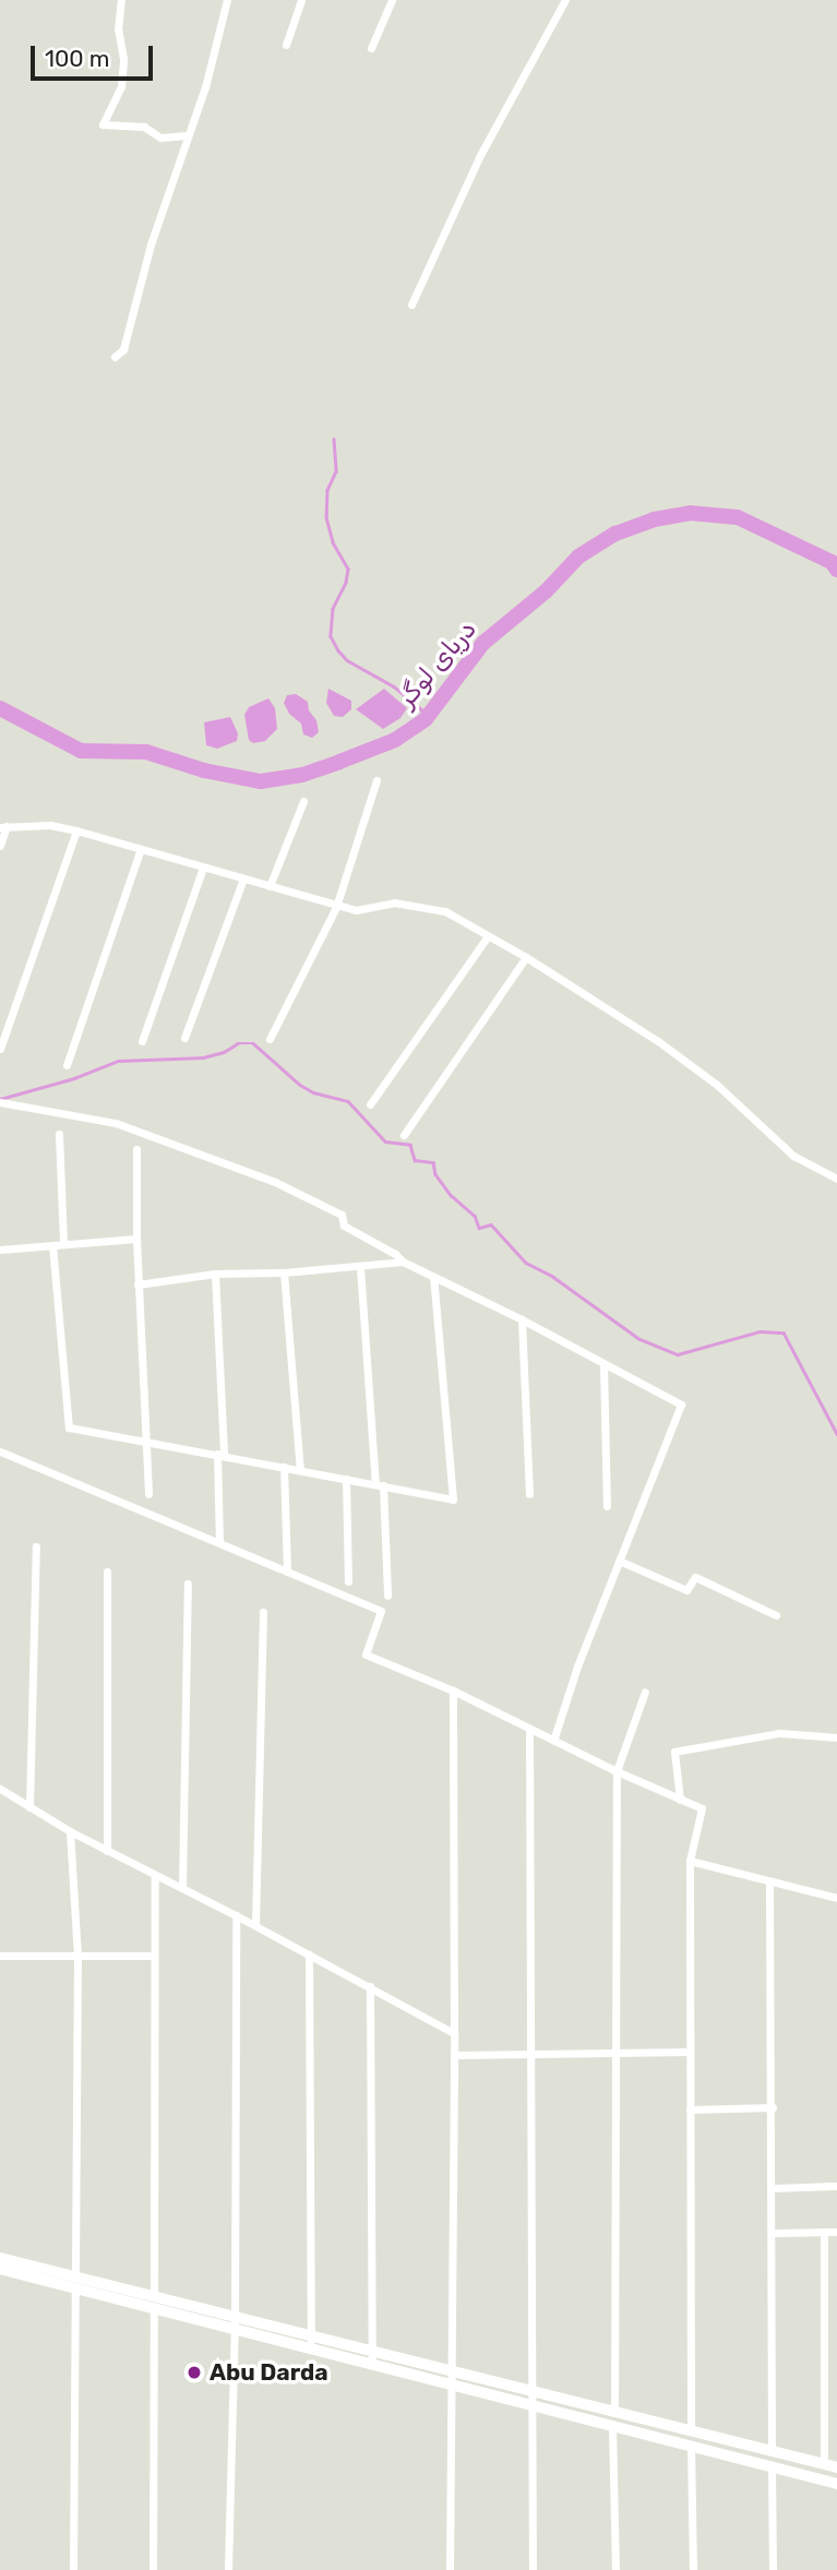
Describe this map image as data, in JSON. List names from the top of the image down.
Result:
{
  "water": ["دریای لوگر"],
  "places": ["Abu Darda"],
  "scale_bar": "100 m"
}
